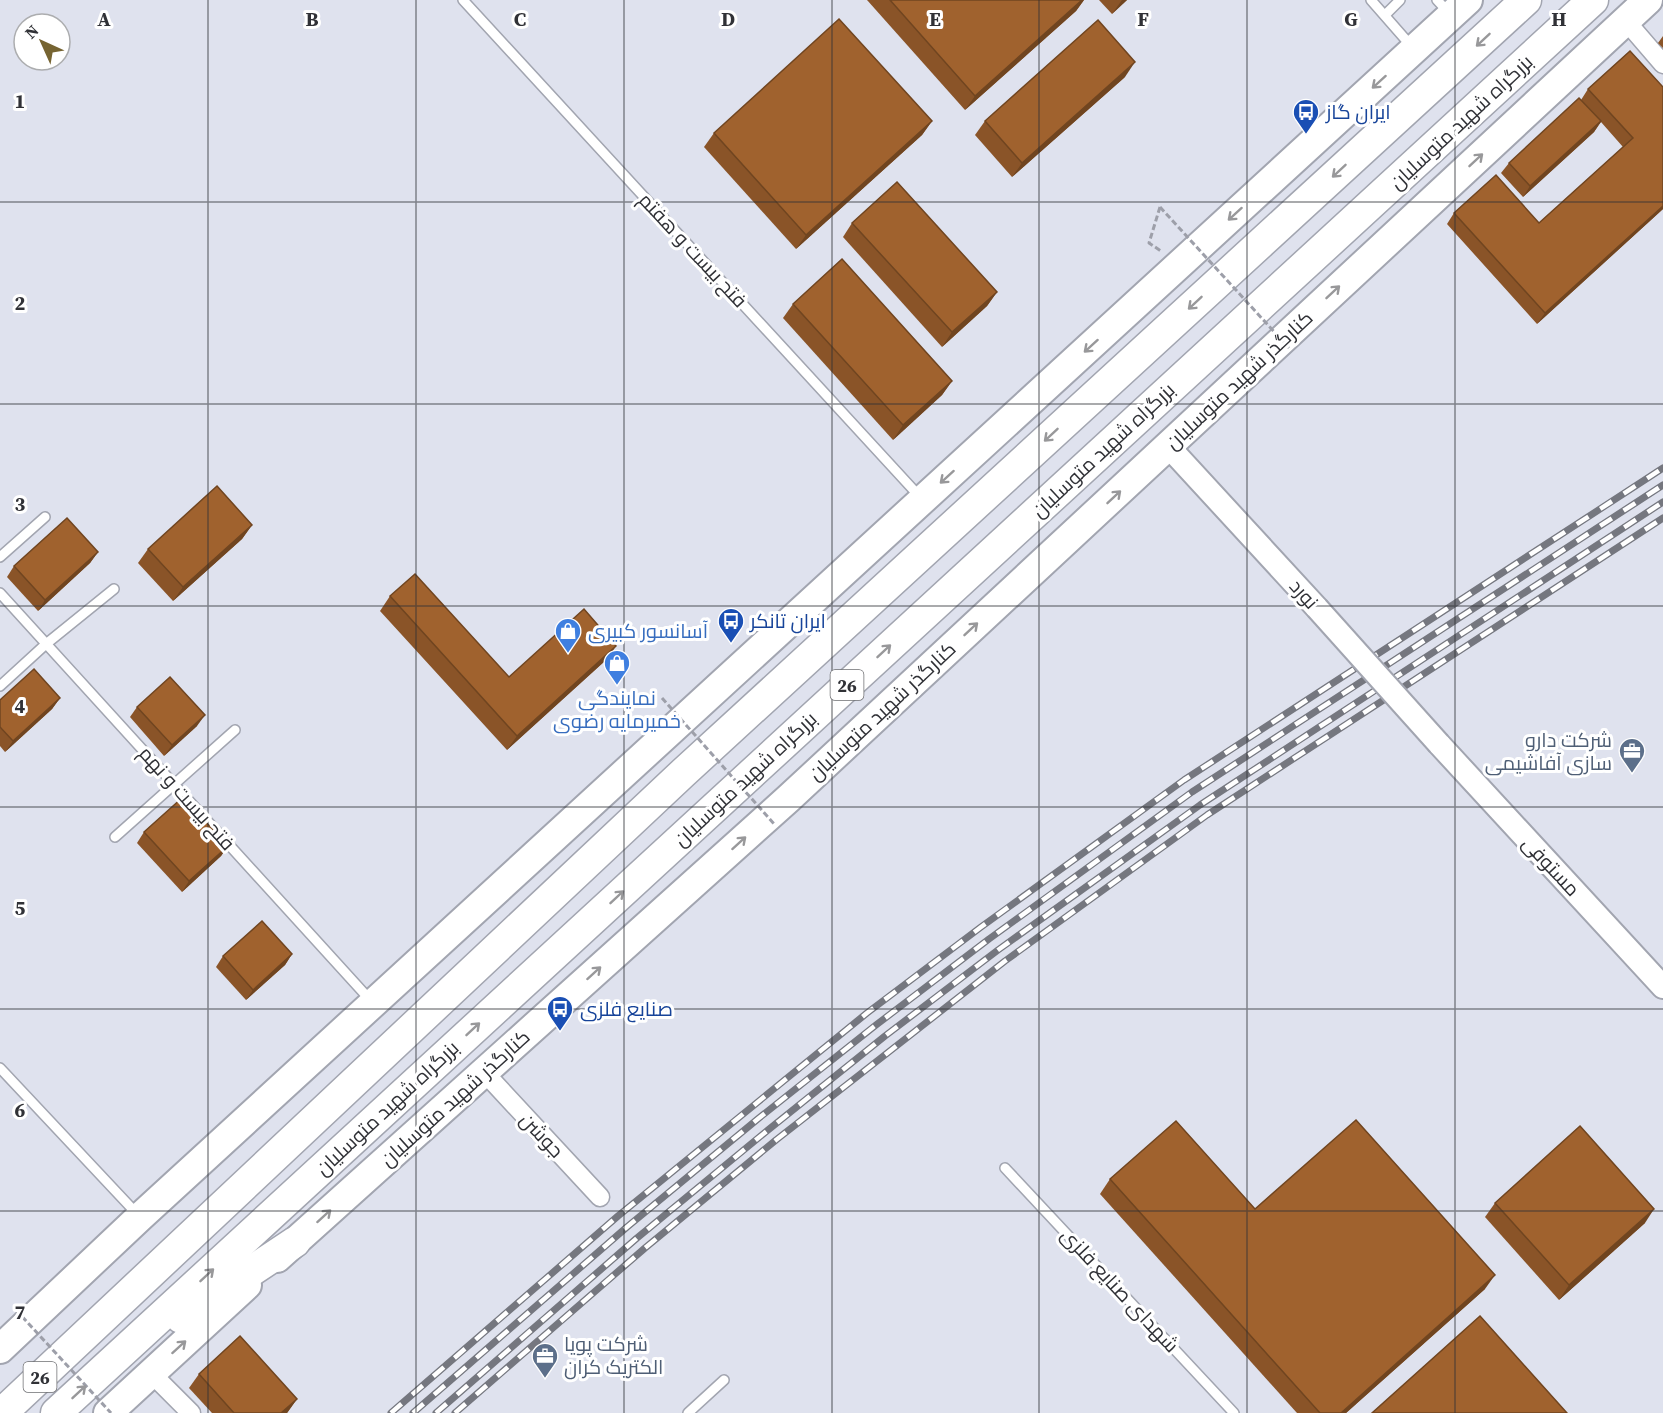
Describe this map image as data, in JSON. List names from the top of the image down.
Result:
{
  "streets": {
    "highway": ["بزرگراه شهید متوسلیان", "26"],
    "main road": ["کنارگذر شهید متوسلیان"],
    "street": ["نورد", "مستوفی", "جوشن"],
    "lane": ["فتح بیست و هفتم", "فتح بیست و نهم", "شهدای صنایع فلزی"]
  },
  "crossings": [
    ["کنارگذر شهید متوسلیان", "نورد"],
    ["کنارگذر شهید متوسلیان", "جوشن"],
    ["نورد", "مستوفی"]
  ],
  "places": {
    "bus stop": ["ایران گاز", "ایران تانکر", "صنایع فلزی"],
    "shop": ["آسانسور کبیری", "نمایندگی خمیرمایه رضوی"],
    "office": ["شرکت دارو سازی آفاشیمی", "شرکت پویا الکتریک کران"]
  },
  "north": "top left",
  "grid": {
    "columns": [
      "A",
      "B",
      "C",
      "D",
      "E",
      "F",
      "G",
      "H"
    ],
    "rows": [
      "1",
      "2",
      "3",
      "4",
      "5",
      "6",
      "7"
    ]
  }
}
